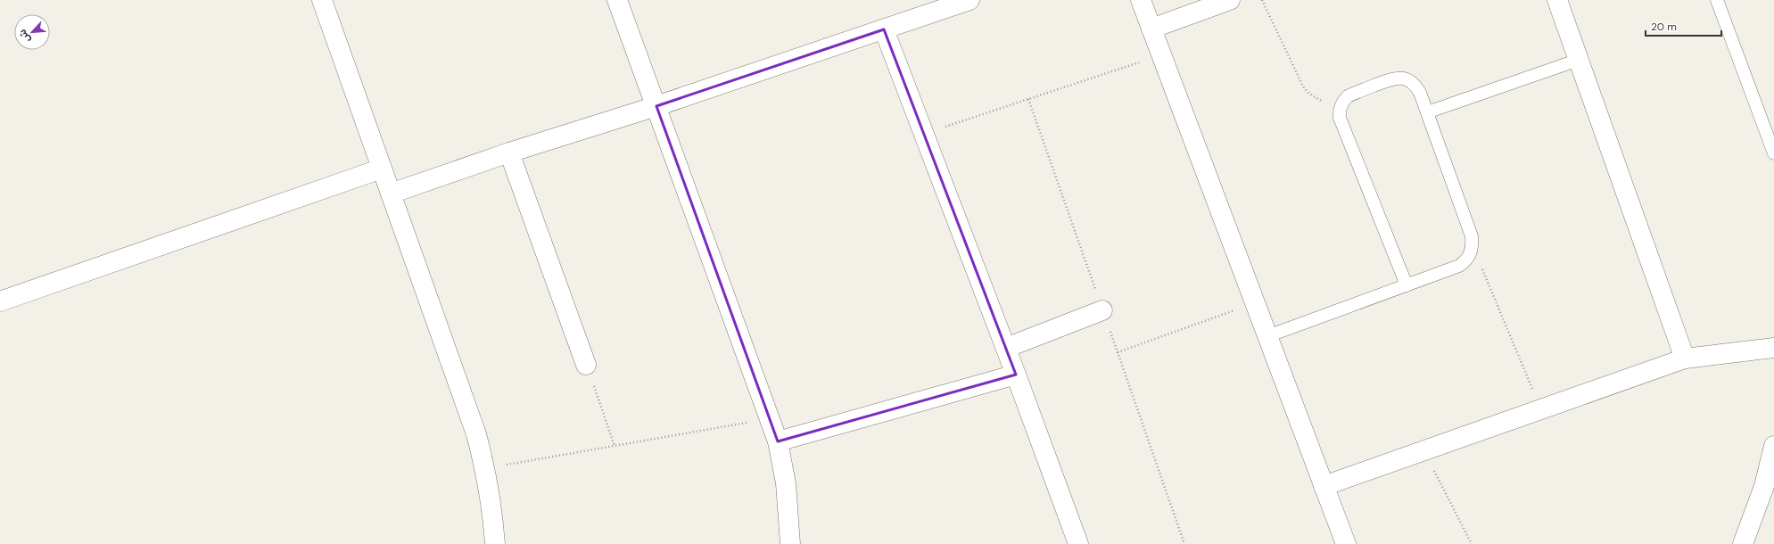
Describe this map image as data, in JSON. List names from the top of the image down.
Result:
{
  "scale_bar": "20 m",
  "north": "bottom left"
}
